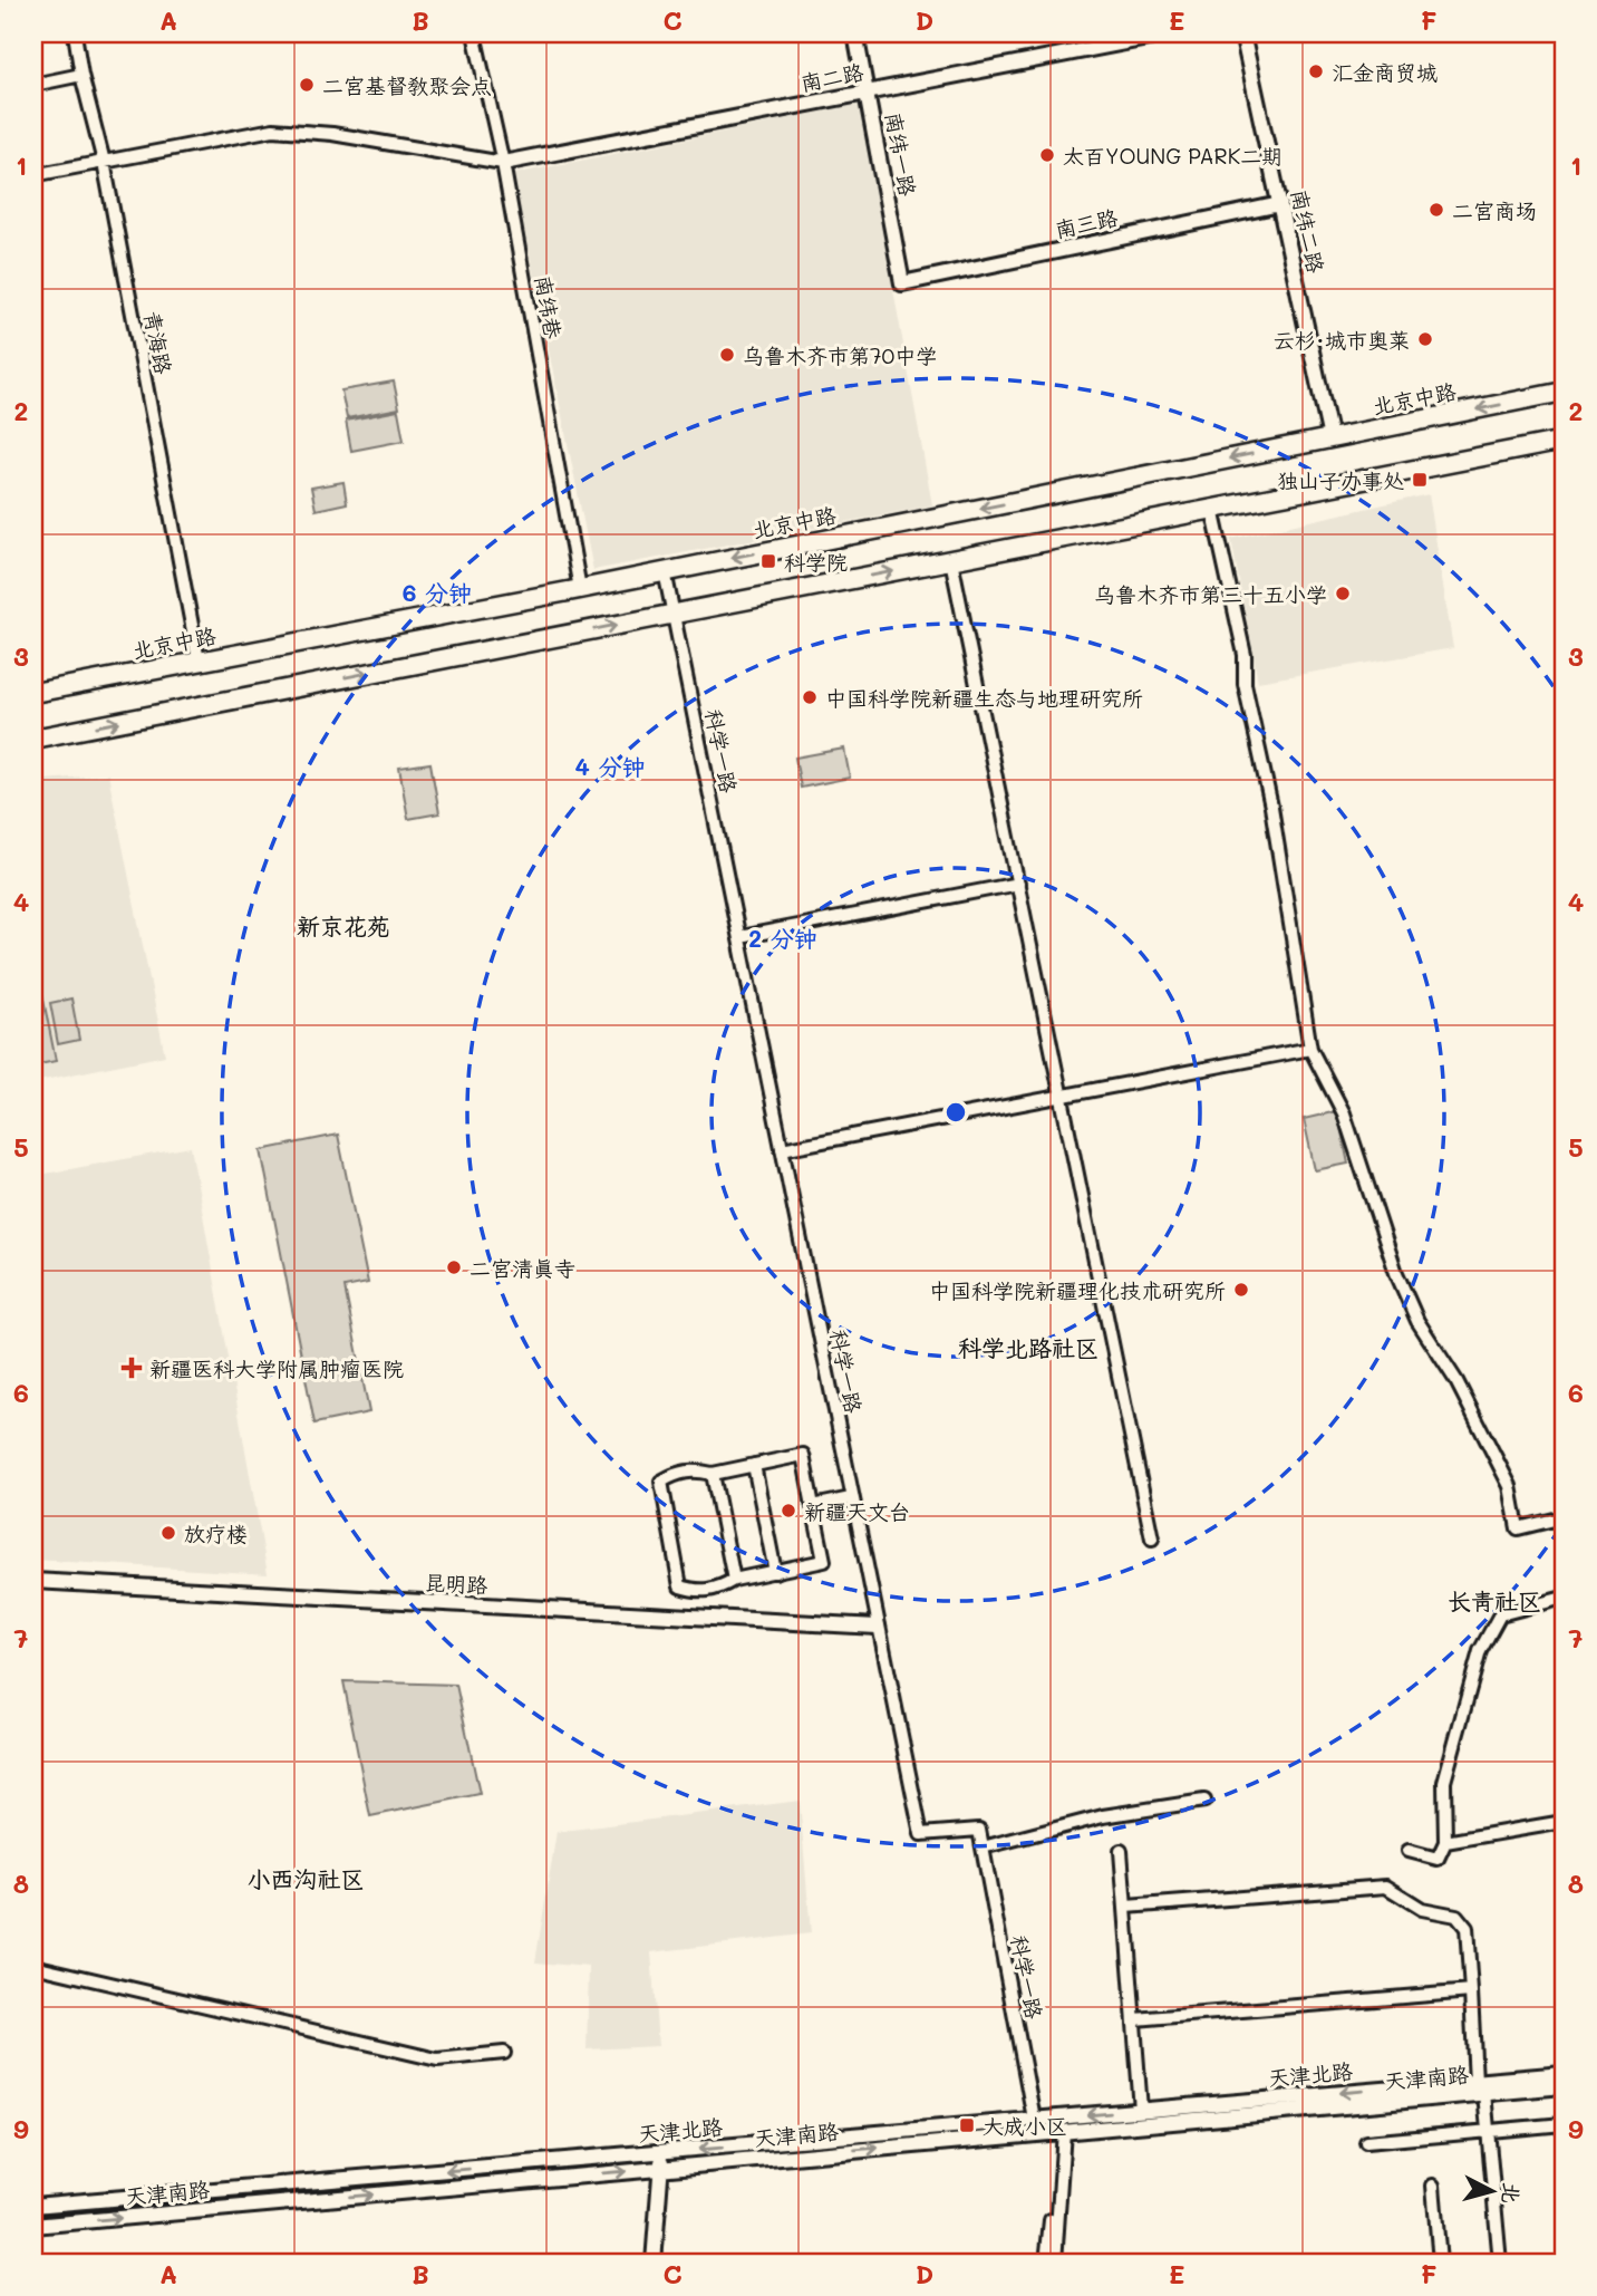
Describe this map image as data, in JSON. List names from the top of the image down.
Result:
{
  "streets": {
    "main road": ["北京中路"],
    "street": [
      "南二路",
      "南纬一路",
      "南三路",
      "南纬二路",
      "南纬巷",
      "青海路",
      "科学一路",
      "昆明路",
      "天津北路",
      "天津南路"
    ]
  },
  "crossings": [
    ["南二路", "南纬一路"],
    ["南二路", "南纬巷"],
    ["南纬一路", "南三路"],
    ["南三路", "南纬二路"],
    ["南纬二路", "北京中路"],
    ["南纬巷", "北京中路"],
    ["青海路", "北京中路"],
    ["北京中路", "科学一路"],
    ["科学一路", "昆明路"],
    ["天津北路", "天津南路"]
  ],
  "one_way": ["天津北路", "天津南路"],
  "districts": [
    "新京花苑",
    "科学北路社区",
    "长青社区",
    "小西沟社区"
  ],
  "places": {
    "other": [
      "汇金商贸城",
      "二宫基督教聚会点",
      "太百YOUNG PARK二期",
      "二宫商场",
      "云杉·城市奥莱",
      "乌鲁木齐市第70中学",
      "乌鲁木齐市第三十五小学",
      "中国科学院新疆生态与地理研究所",
      "二宫清真寺",
      "中国科学院新疆理化技术研究所",
      "新疆天文台",
      "放疗楼"
    ],
    "transit": ["独山子办事处", "科学院", "大成小区"],
    "health": ["新疆医科大学附属肿瘤医院"]
  },
  "north": "right",
  "grid": {
    "columns": [
      "A",
      "B",
      "C",
      "D",
      "E",
      "F"
    ],
    "rows": [
      "1",
      "2",
      "3",
      "4",
      "5",
      "6",
      "7",
      "8",
      "9"
    ]
  },
  "rings": ["6 分钟", "4 分钟", "2 分钟"]
}
